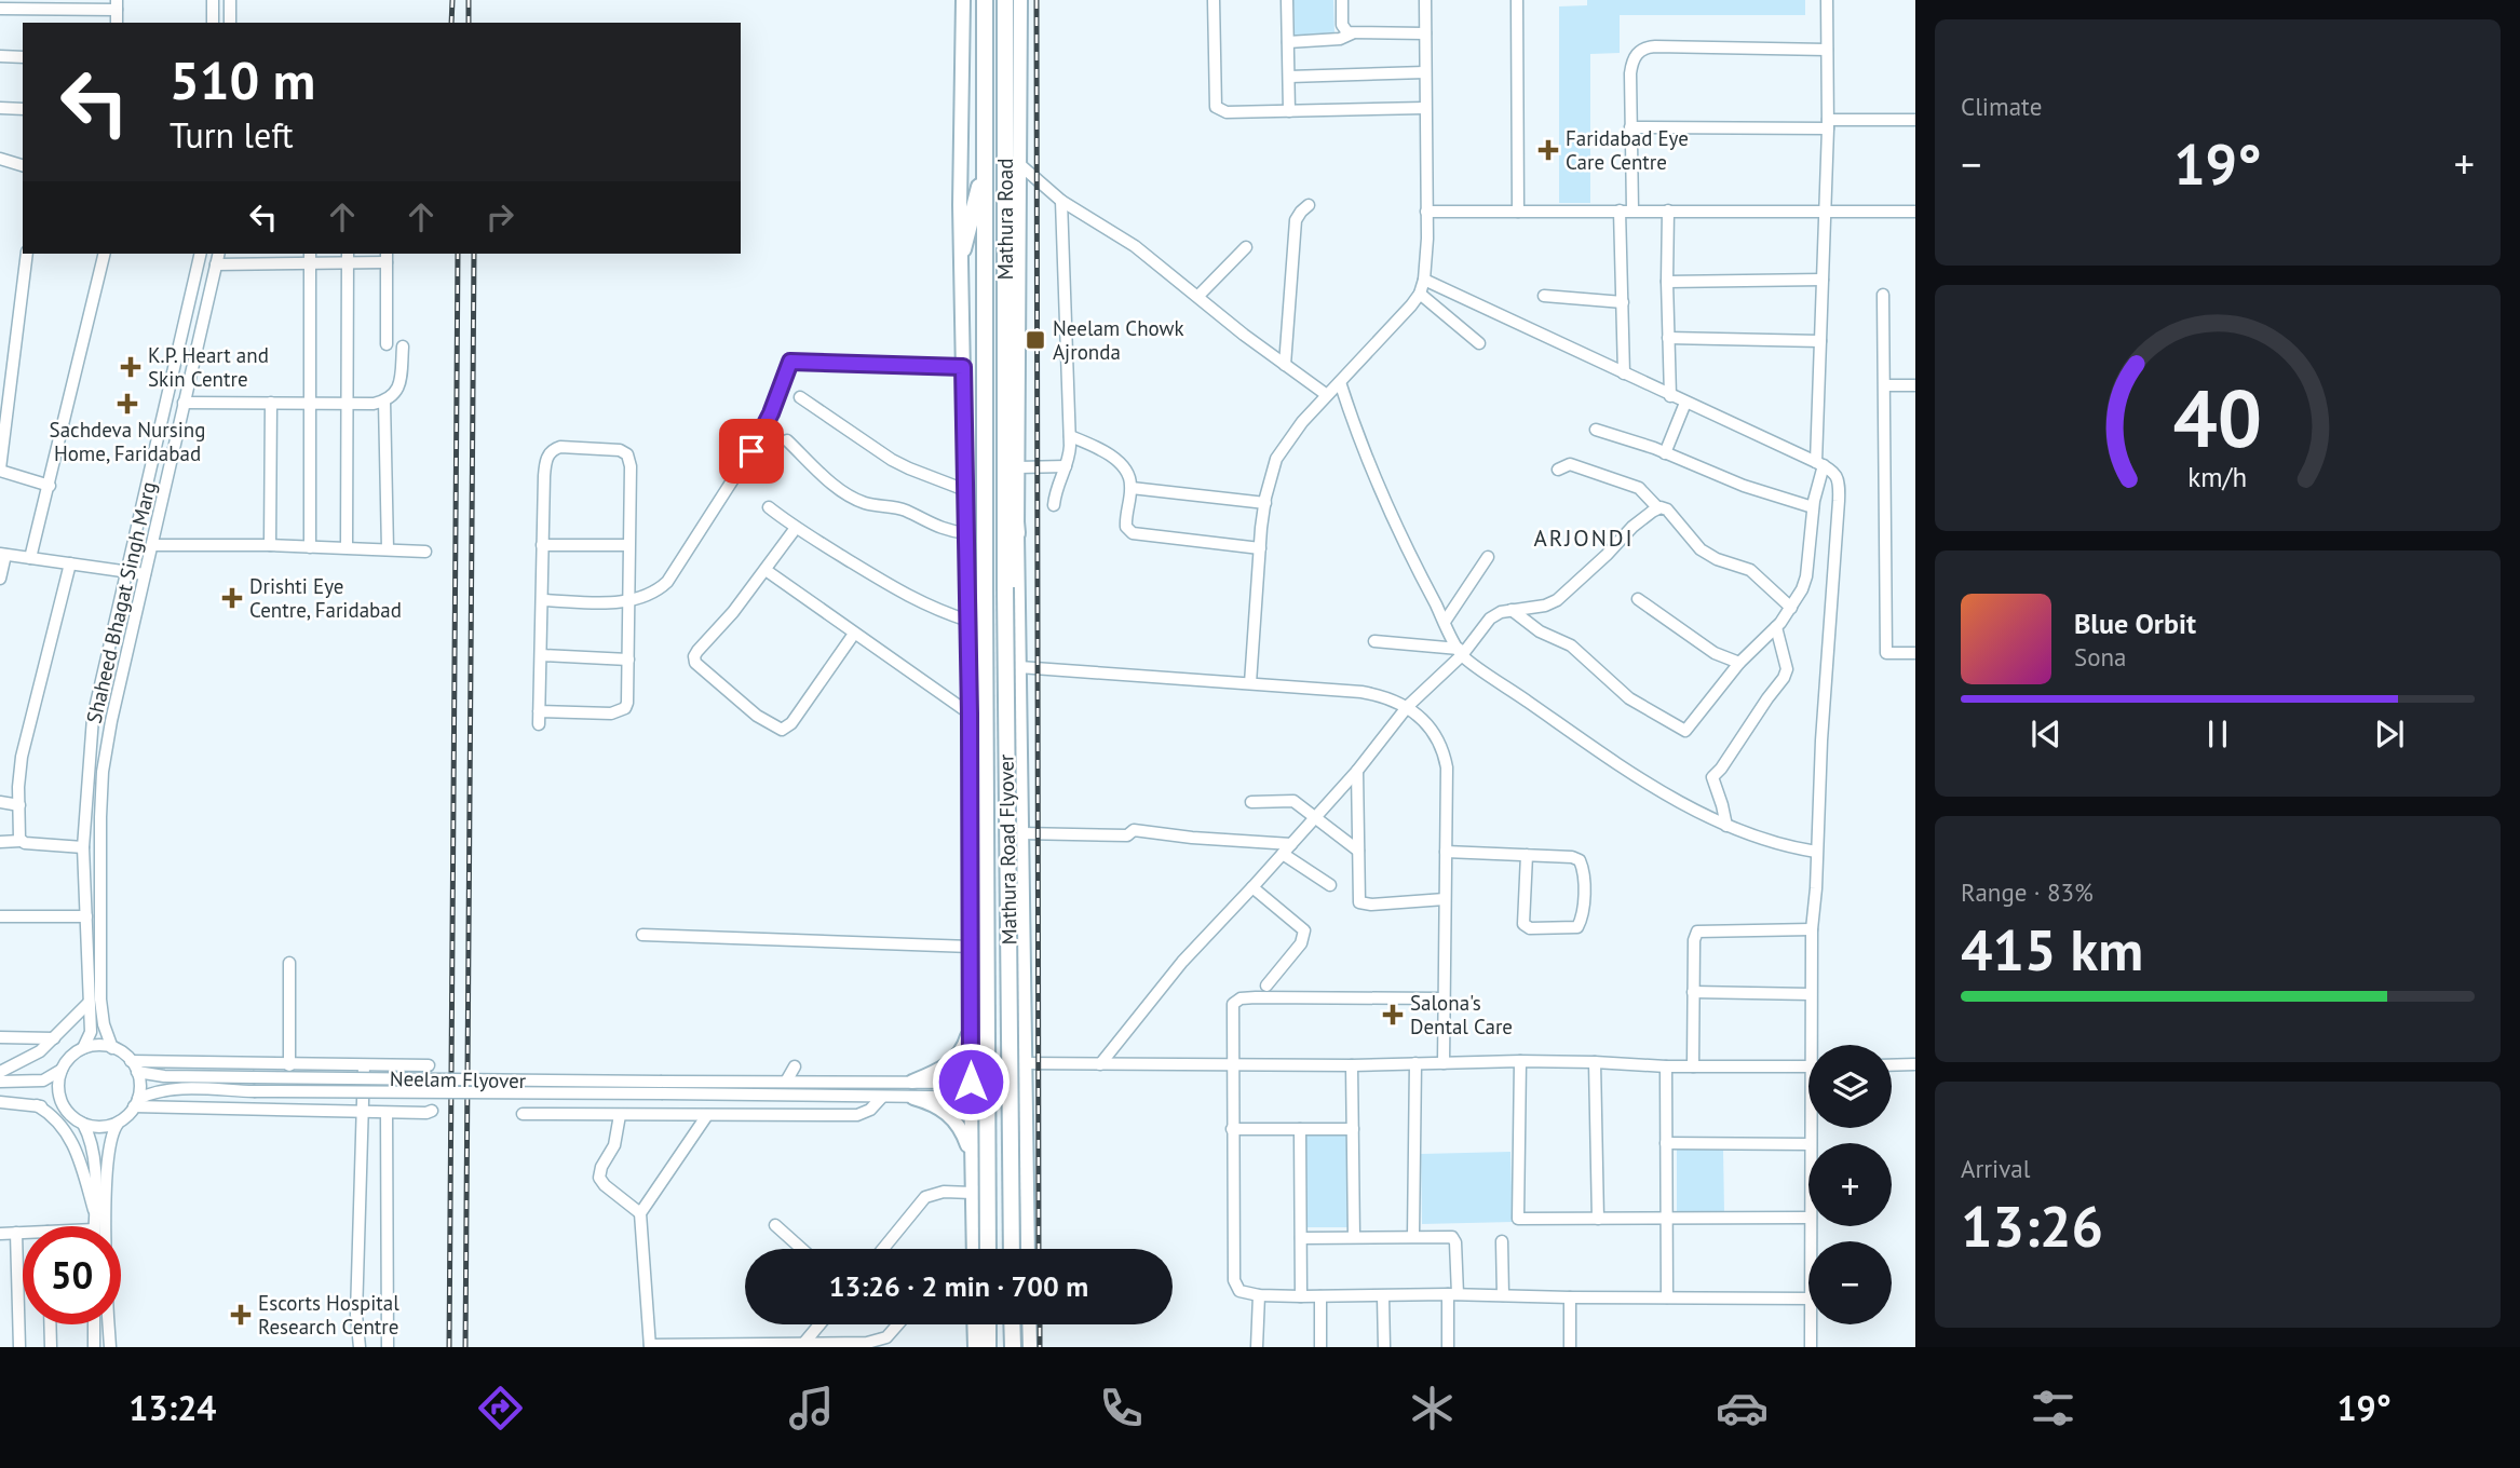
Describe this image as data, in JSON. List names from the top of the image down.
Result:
{
  "streets": {
    "highway": ["Mathura Road", "Mathura Road Flyover"],
    "street": ["Shaheed Bhagat Singh Marg", "Neelam Flyover"]
  },
  "crossings": [
    ["Mathura Road", "Mathura Road Flyover"],
    ["Shaheed Bhagat Singh Marg", "Neelam Flyover"]
  ],
  "districts": ["ARJONDI"],
  "places": {
    "health": [
      "Faridabad Eye Care Centre",
      "K.P. Heart and Skin Centre",
      "Sachdeva Nursing Home, Faridabad",
      "Drishti Eye Centre, Faridabad",
      "Salona's Dental Care",
      "Escorts Hospital Research Centre"
    ],
    "transit": ["Neelam Chowk Ajronda"]
  },
  "page": {
    "tile": [
      "Climate",
      ["Range · 83%", "415 km"],
      ["Arrival", "13:26"]
    ],
    "turn": ["510 m", "Turn left"],
    "heat": ["−", "19°", "+"],
    "song": ["Blue Orbit", "Sona"],
    "map_buttons": ["+", "−"],
    "limit": "50",
    "trip": "13:26 · 2 min · 700 m",
    "tabs": ["13:24", "19°"],
    "gauge": ["40", "km/h"]
  }
}
